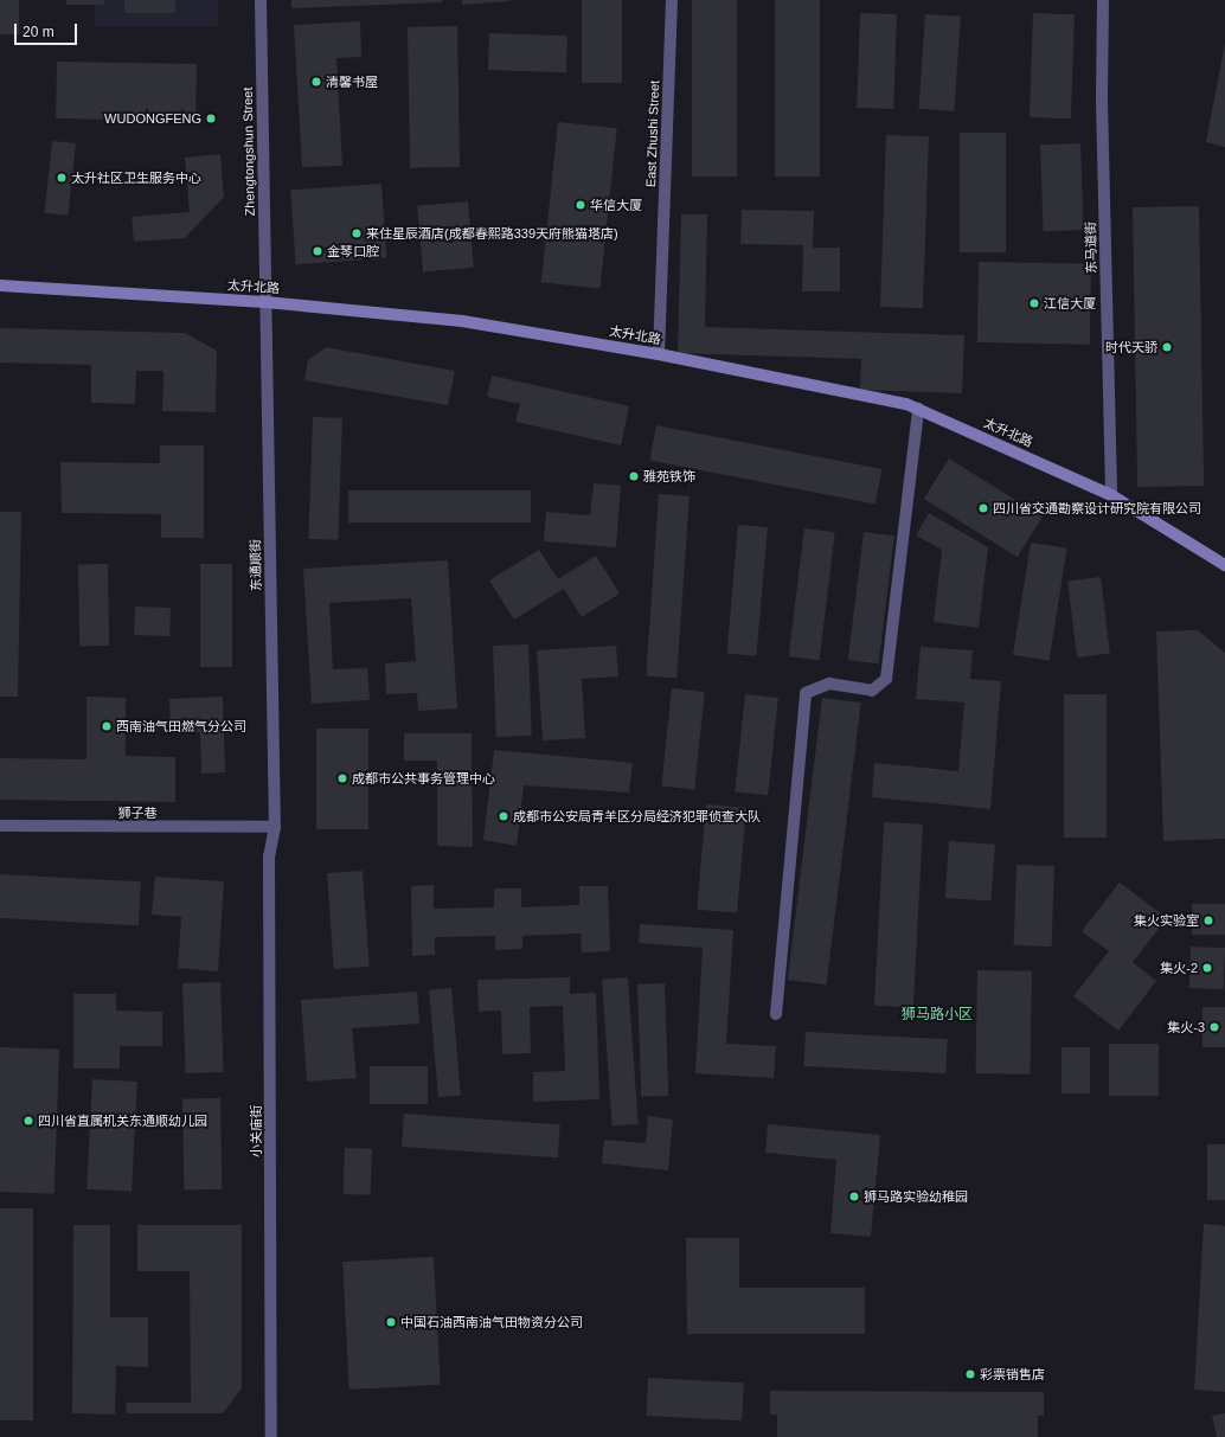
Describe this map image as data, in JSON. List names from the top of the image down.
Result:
{
  "streets": {
    "main road": ["太升北路"],
    "street": [
      "East Zhushi Street",
      "Zhengtongshun Street",
      "东马道街",
      "东通顺街",
      "狮子巷",
      "小关庙街"
    ]
  },
  "crossings": [
    ["East Zhushi Street", "太升北路"],
    ["Zhengtongshun Street", "太升北路"],
    ["Zhengtongshun Street", "东通顺街"],
    ["东马道街", "太升北路"],
    ["太升北路", "东通顺街"],
    ["东通顺街", "狮子巷"],
    ["东通顺街", "小关庙街"],
    ["狮子巷", "小关庙街"]
  ],
  "districts": ["狮马路小区"],
  "places": [
    "清馨书屋",
    "WUDONGFENG",
    "太升社区卫生服务中心",
    "华信大厦",
    "来住星辰酒店(成都春熙路339天府熊猫塔店)",
    "金琴口腔",
    "江信大厦",
    "时代天骄",
    "雅苑铁饰",
    "四川省交通勘察设计研究院有限公司",
    "西南油气田燃气分公司",
    "成都市公共事务管理中心",
    "成都市公安局青羊区分局经济犯罪侦查大队",
    "集火实验室",
    "集火-2",
    "集火-3",
    "四川省直属机关东通顺幼儿园",
    "狮马路实验幼稚园",
    "中国石油西南油气田物资分公司",
    "彩票销售店"
  ],
  "scale_bar": "20 m"
}
